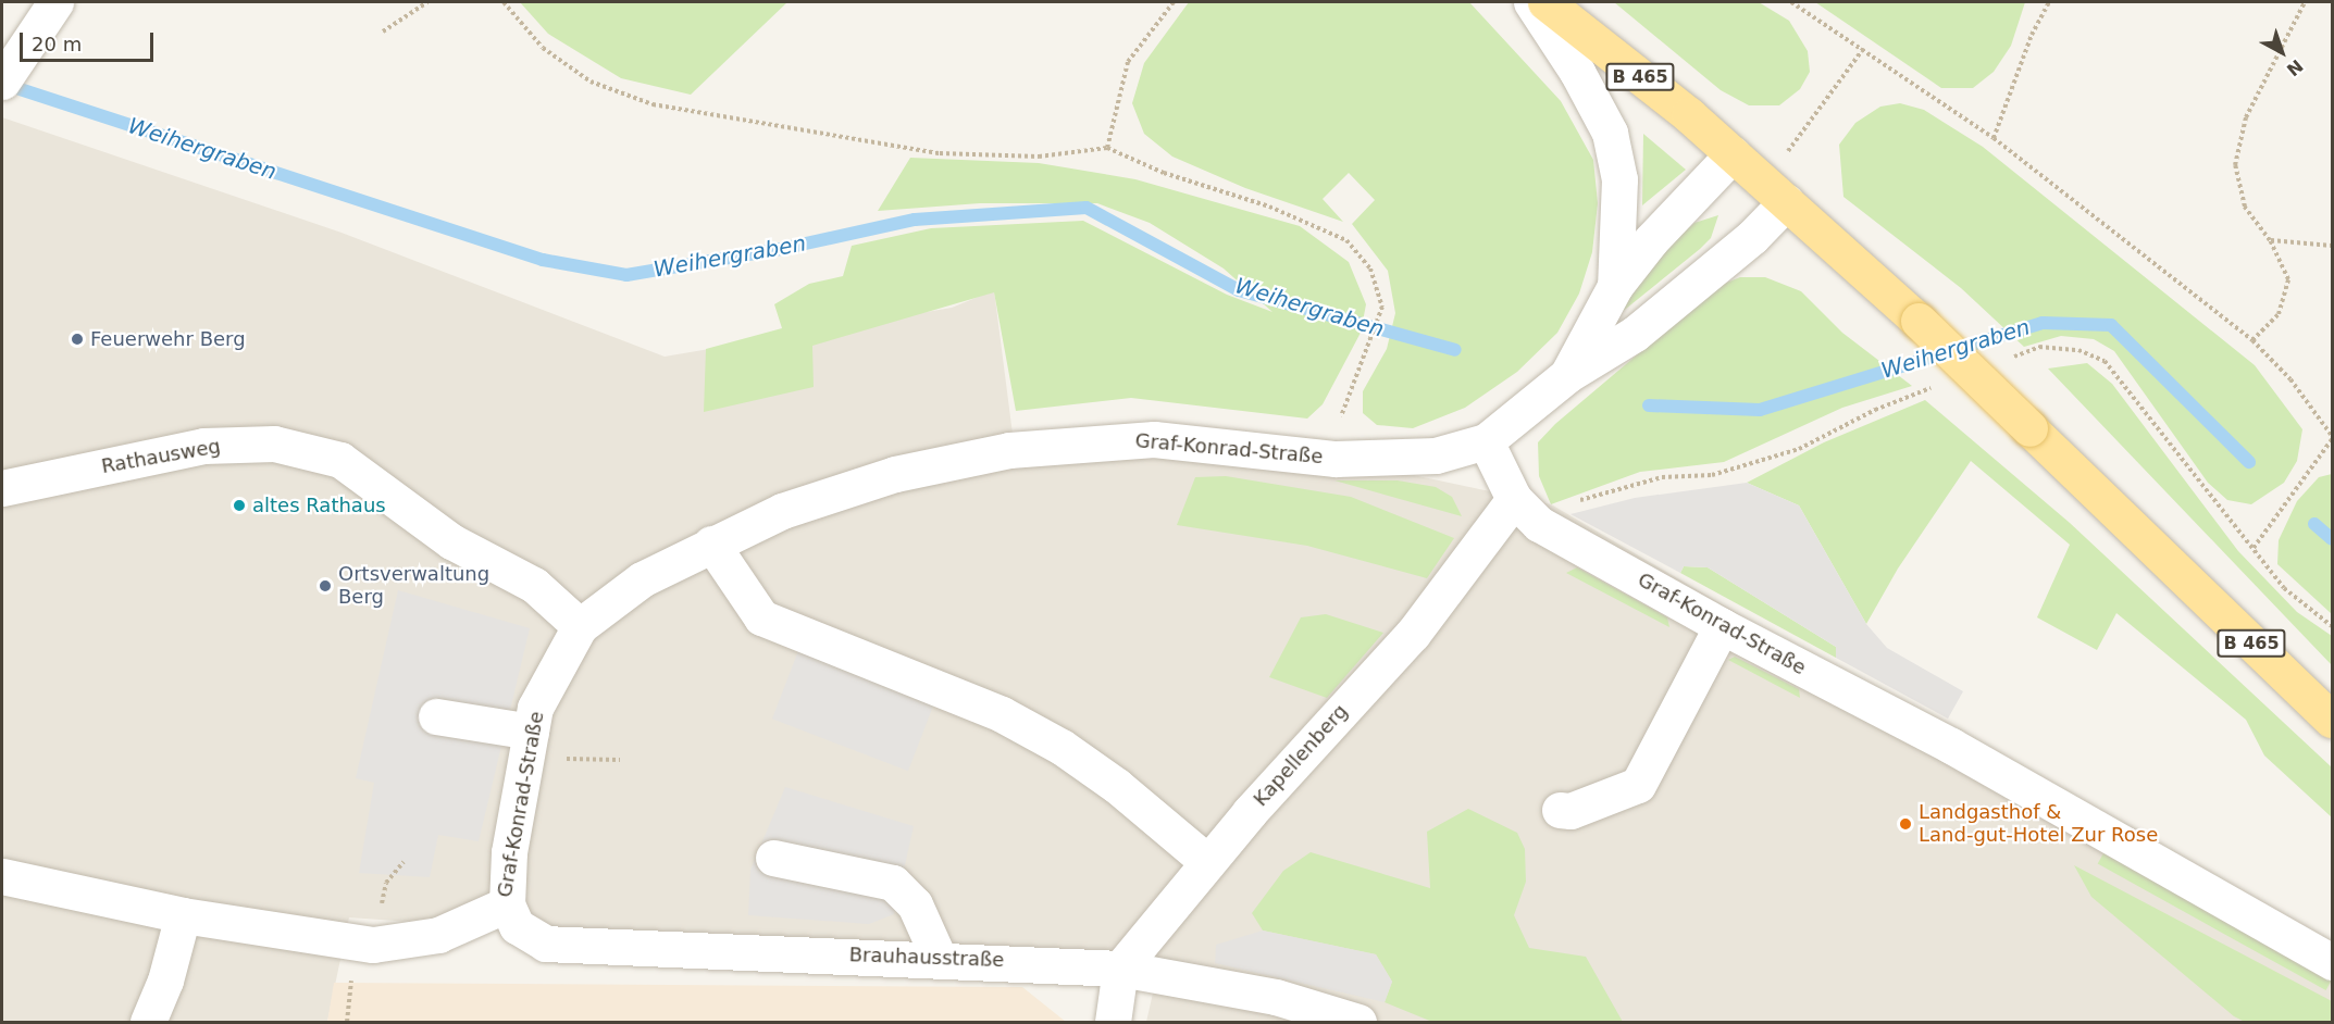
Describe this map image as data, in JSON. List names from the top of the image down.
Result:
{
  "streets": {
    "main road": ["B 465"],
    "street": [
      "Graf-Konrad-Straße",
      "Rathausweg",
      "Kapellenberg",
      "Brauhausstraße"
    ]
  },
  "crossings": [
    ["Graf-Konrad-Straße", "Rathausweg"],
    ["Graf-Konrad-Straße", "Kapellenberg"],
    ["Graf-Konrad-Straße", "Brauhausstraße"],
    ["Kapellenberg", "Brauhausstraße"]
  ],
  "water": ["Weihergraben"],
  "places": [
    "Feuerwehr Berg",
    "altes Rathaus",
    "Ortsverwaltung Berg",
    "Landgasthof & Land-gut-Hotel Zur Rose"
  ],
  "scale_bar": "20 m",
  "north": "bottom right"
}
